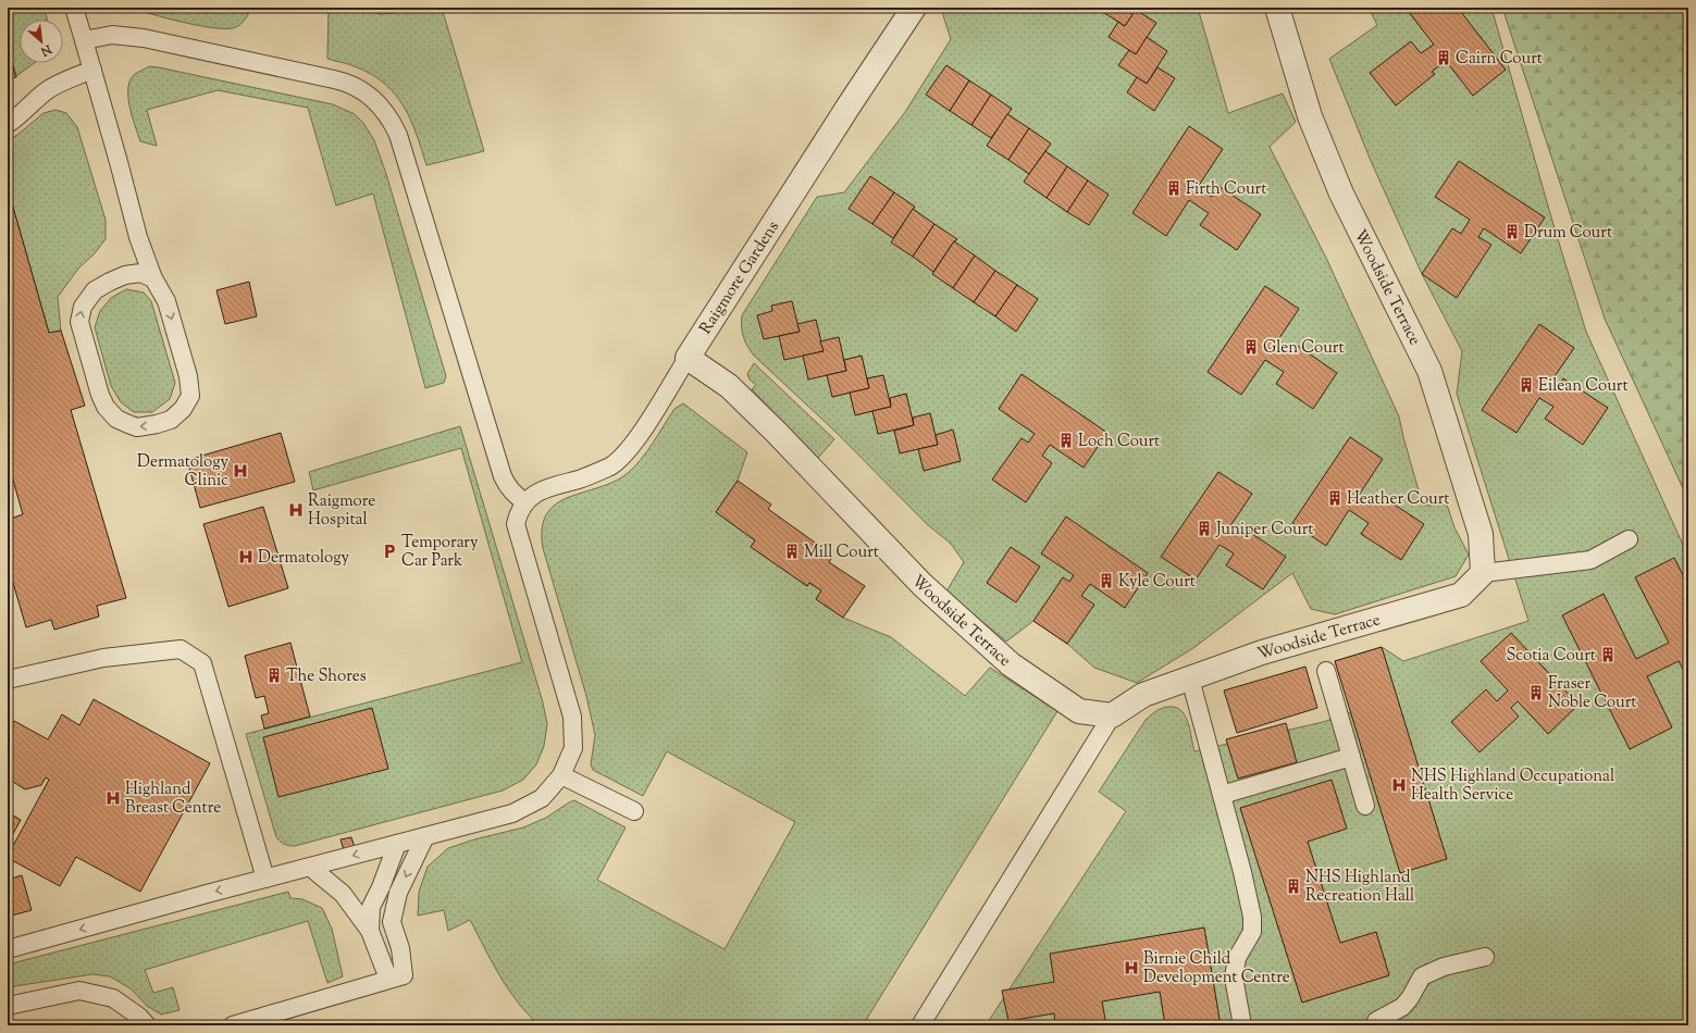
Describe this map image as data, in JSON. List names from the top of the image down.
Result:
{
  "streets": {
    "street": ["Raigmore Gardens", "Woodside Terrace"]
  },
  "crossings": [
    ["Raigmore Gardens", "Woodside Terrace"]
  ],
  "places": {
    "building": [
      "Cairn Court",
      "Firth Court",
      "Drum Court",
      "Glen Court",
      "Eilean Court",
      "Loch Court",
      "Heather Court",
      "Juniper Court",
      "Mill Court",
      "Kyle Court",
      "Scotia Court",
      "The Shores",
      "Fraser Noble Court",
      "NHS Highland Recreation Hall"
    ],
    "hospital": [
      "Dermatology Clinic",
      "Raigmore Hospital",
      "Dermatology",
      "NHS Highland Occupational Health Service",
      "Highland Breast Centre",
      "Birnie Child Development Centre"
    ],
    "parking": ["Temporary Car Park"]
  },
  "north": "bottom right"
}
